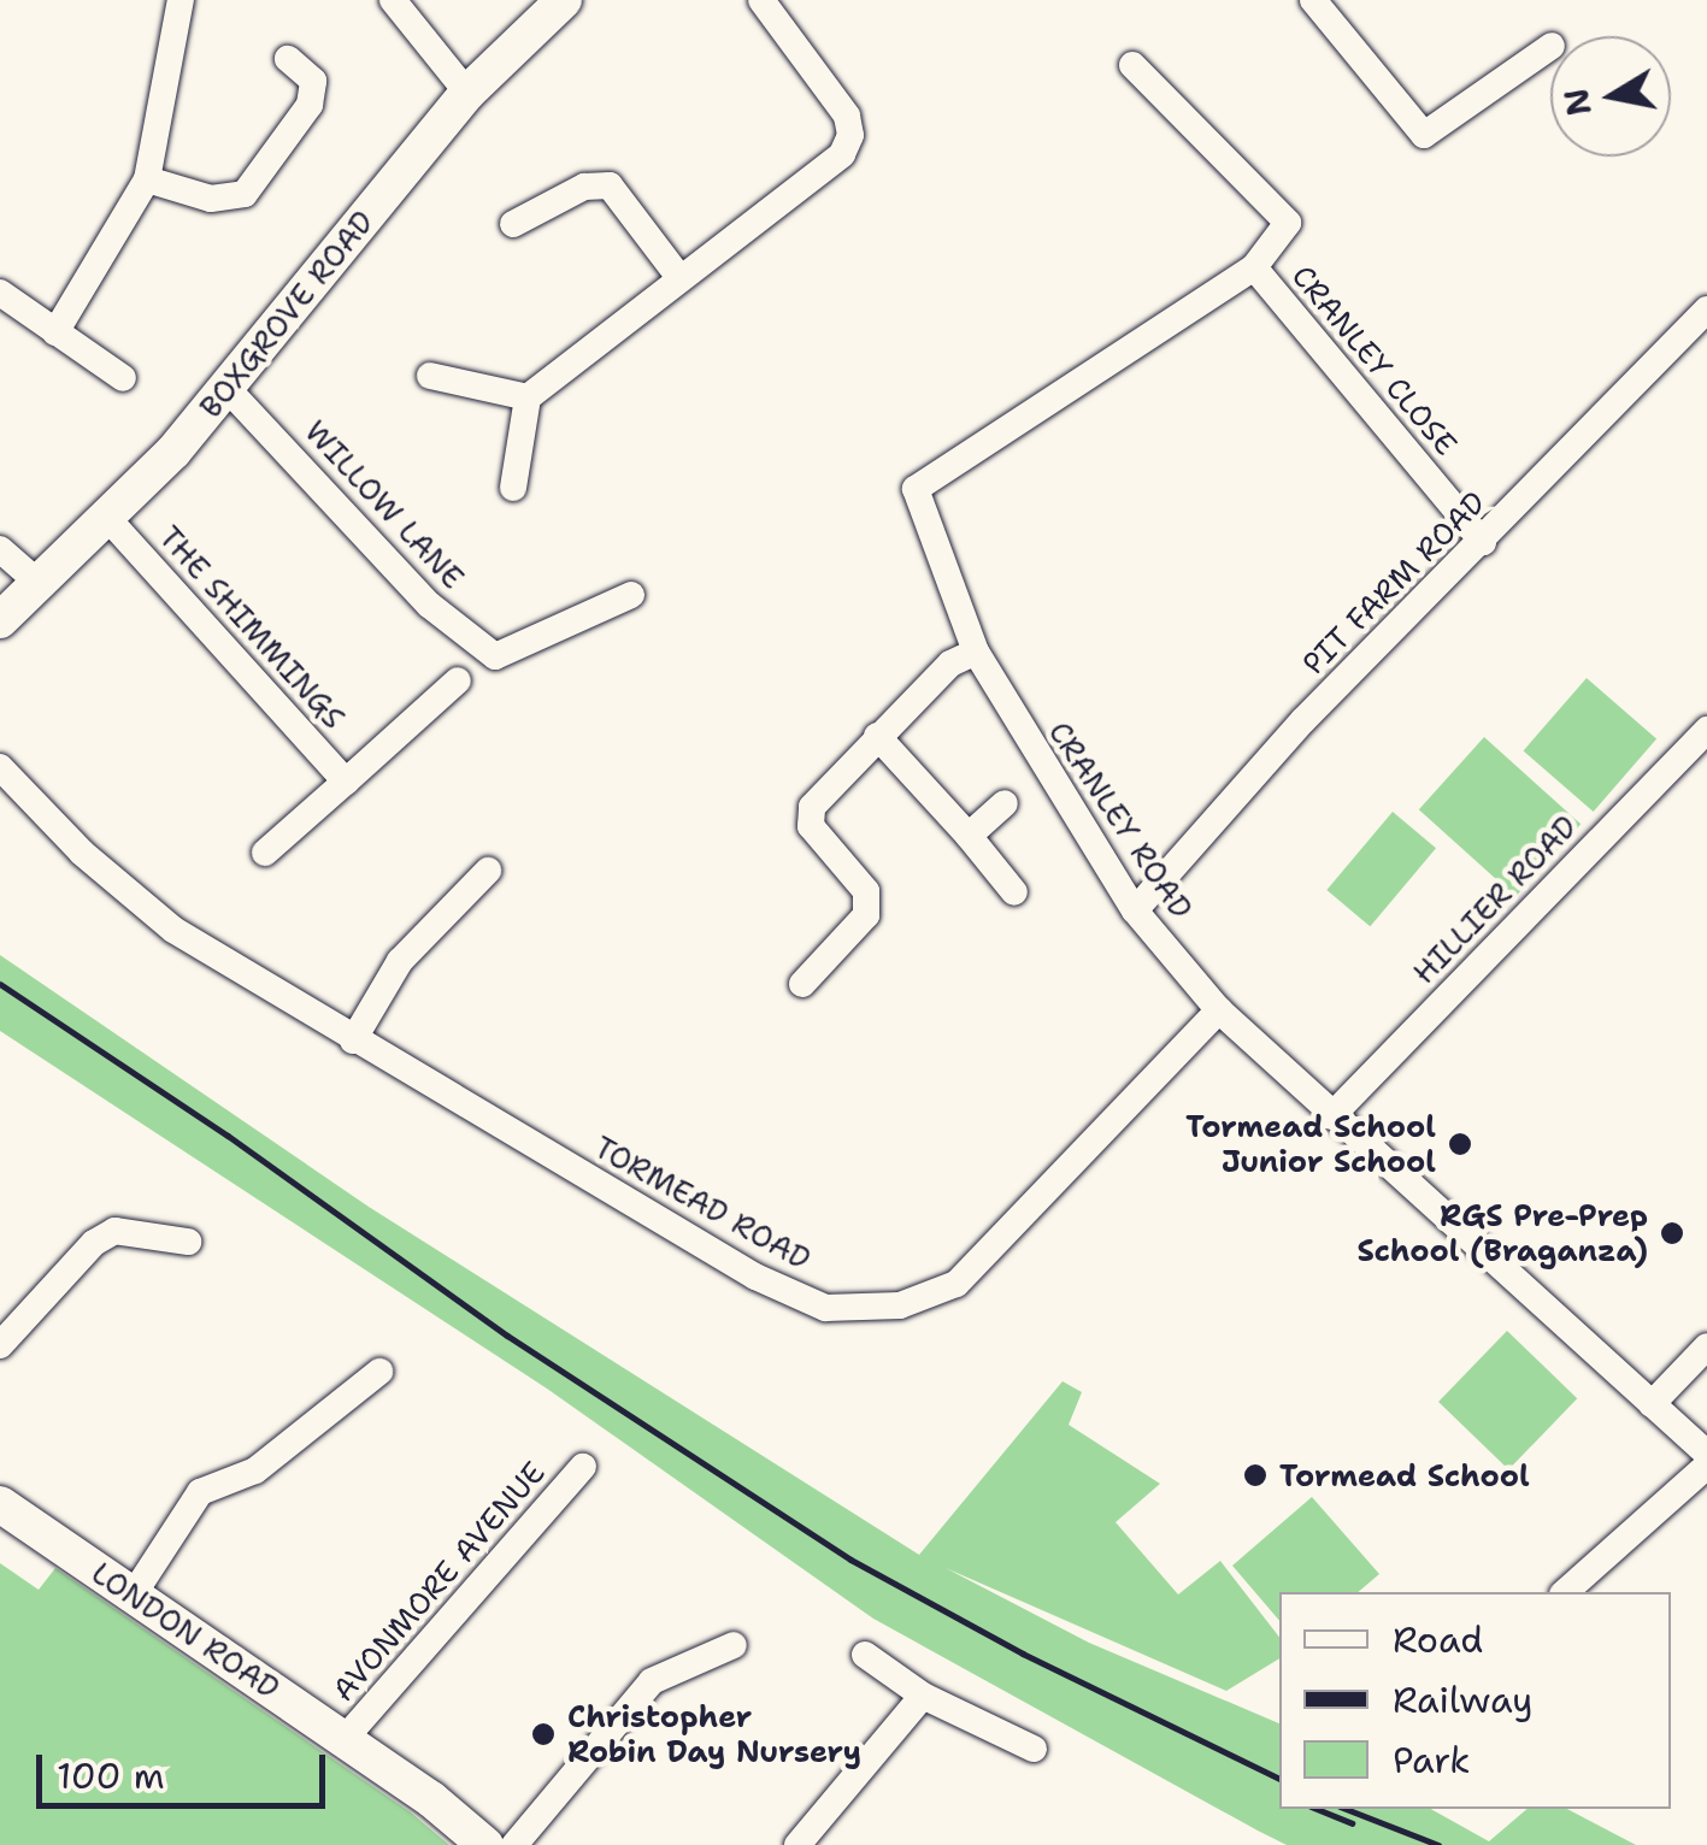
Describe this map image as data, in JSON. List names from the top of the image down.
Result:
{
  "streets": {
    "main road": ["BOXGROVE ROAD", "LONDON ROAD"],
    "street": [
      "CRANLEY CLOSE",
      "WILLOW LANE",
      "PIT FARM ROAD",
      "THE SHIMMINGS",
      "CRANLEY ROAD",
      "HILLIER ROAD",
      "TORMEAD ROAD",
      "AVONMORE AVENUE"
    ]
  },
  "crossings": [
    ["BOXGROVE ROAD", "WILLOW LANE"],
    ["BOXGROVE ROAD", "THE SHIMMINGS"],
    ["CRANLEY CLOSE", "PIT FARM ROAD"],
    ["CRANLEY CLOSE", "CRANLEY ROAD"],
    ["PIT FARM ROAD", "CRANLEY ROAD"],
    ["CRANLEY ROAD", "HILLIER ROAD"],
    ["CRANLEY ROAD", "TORMEAD ROAD"],
    ["AVONMORE AVENUE", "LONDON ROAD"]
  ],
  "places": [
    "Tormead School Junior School",
    "RGS Pre-Prep School (Braganza)",
    "Tormead School",
    "Christopher Robin Day Nursery"
  ],
  "legend": ["Road", "Railway", "Park"],
  "scale_bar": "100 m",
  "north": "left"
}
